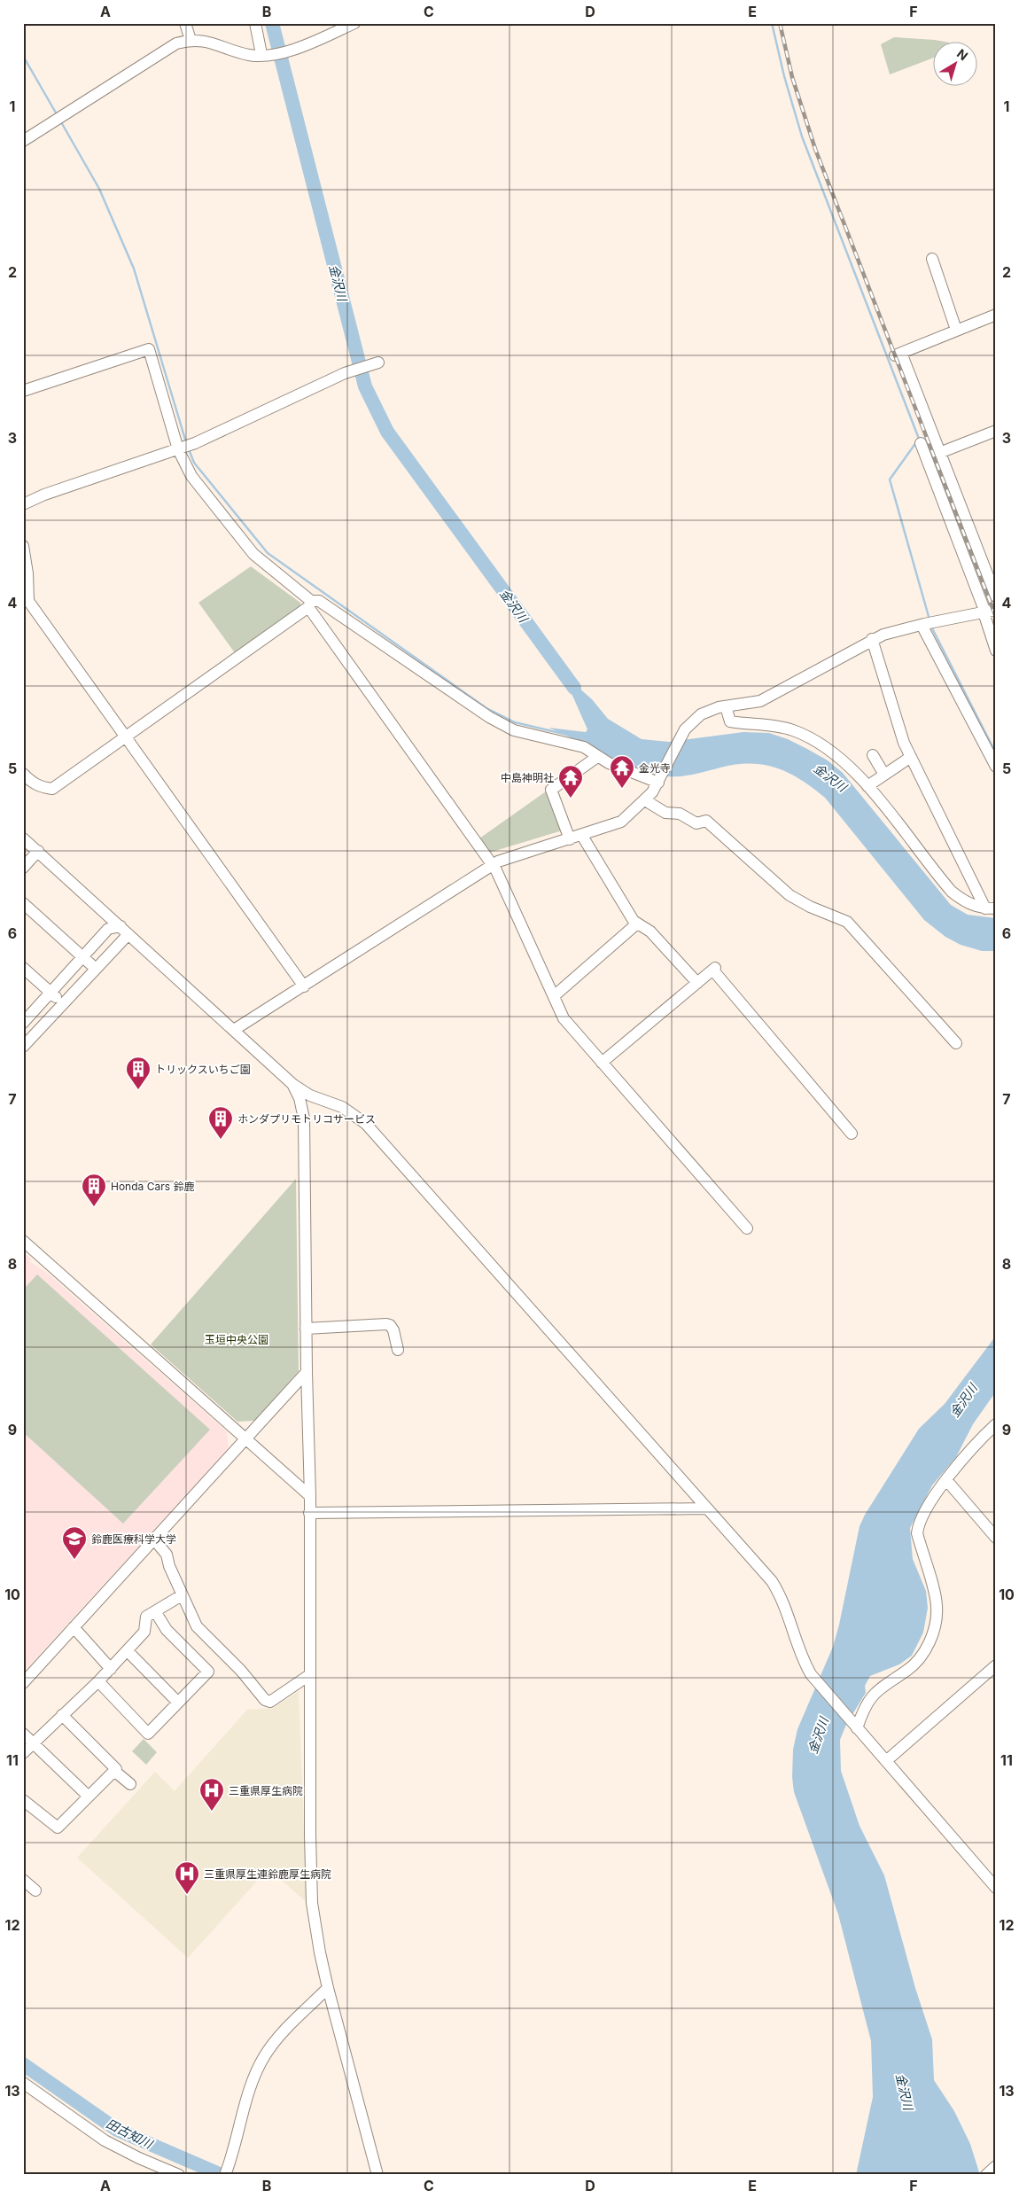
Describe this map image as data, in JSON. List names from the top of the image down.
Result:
{
  "water": ["金沢川", "田古知川"],
  "parks": ["玉垣中央公園"],
  "places": {
    "temple": ["金光寺", "中島神明社"],
    "building": ["トリックスいちご園", "ホンダプリモトリコサービス", "Honda Cars 鈴鹿"],
    "school or university": ["鈴鹿医療科学大学"],
    "hospital": ["三重県厚生病院", "三重県厚生連鈴鹿厚生病院"]
  },
  "north": "top right",
  "grid": {
    "columns": [
      "A",
      "B",
      "C",
      "D",
      "E",
      "F"
    ],
    "rows": [
      "1",
      "2",
      "3",
      "4",
      "5",
      "6",
      "7",
      "8",
      "9",
      "10",
      "11",
      "12",
      "13"
    ]
  }
}
